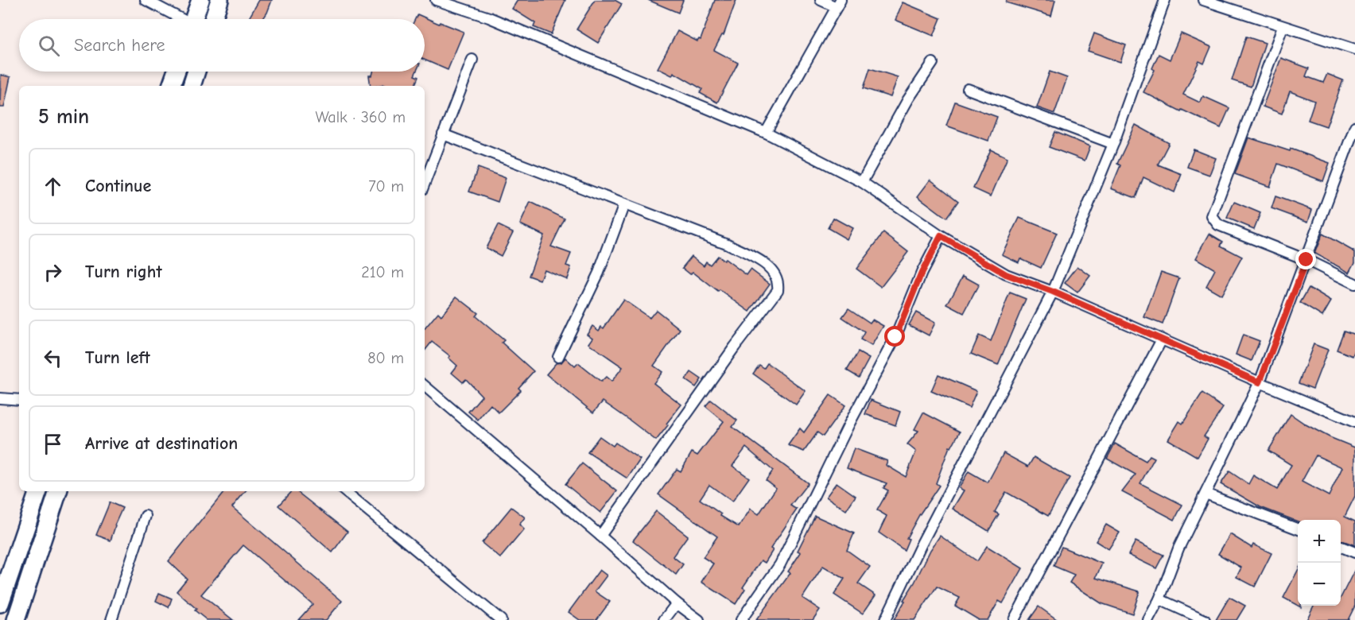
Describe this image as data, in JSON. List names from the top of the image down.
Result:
{
  "page": {
    "search": "Search here",
    "heading": ["5 min", "Walk · 360 m"],
    "list": [
      ["Continue", "70 m"],
      ["Turn right", "210 m"],
      ["Turn left", "80 m"],
      "Arrive at destination"
    ],
    "map_buttons": ["+", "−"]
  }
}
